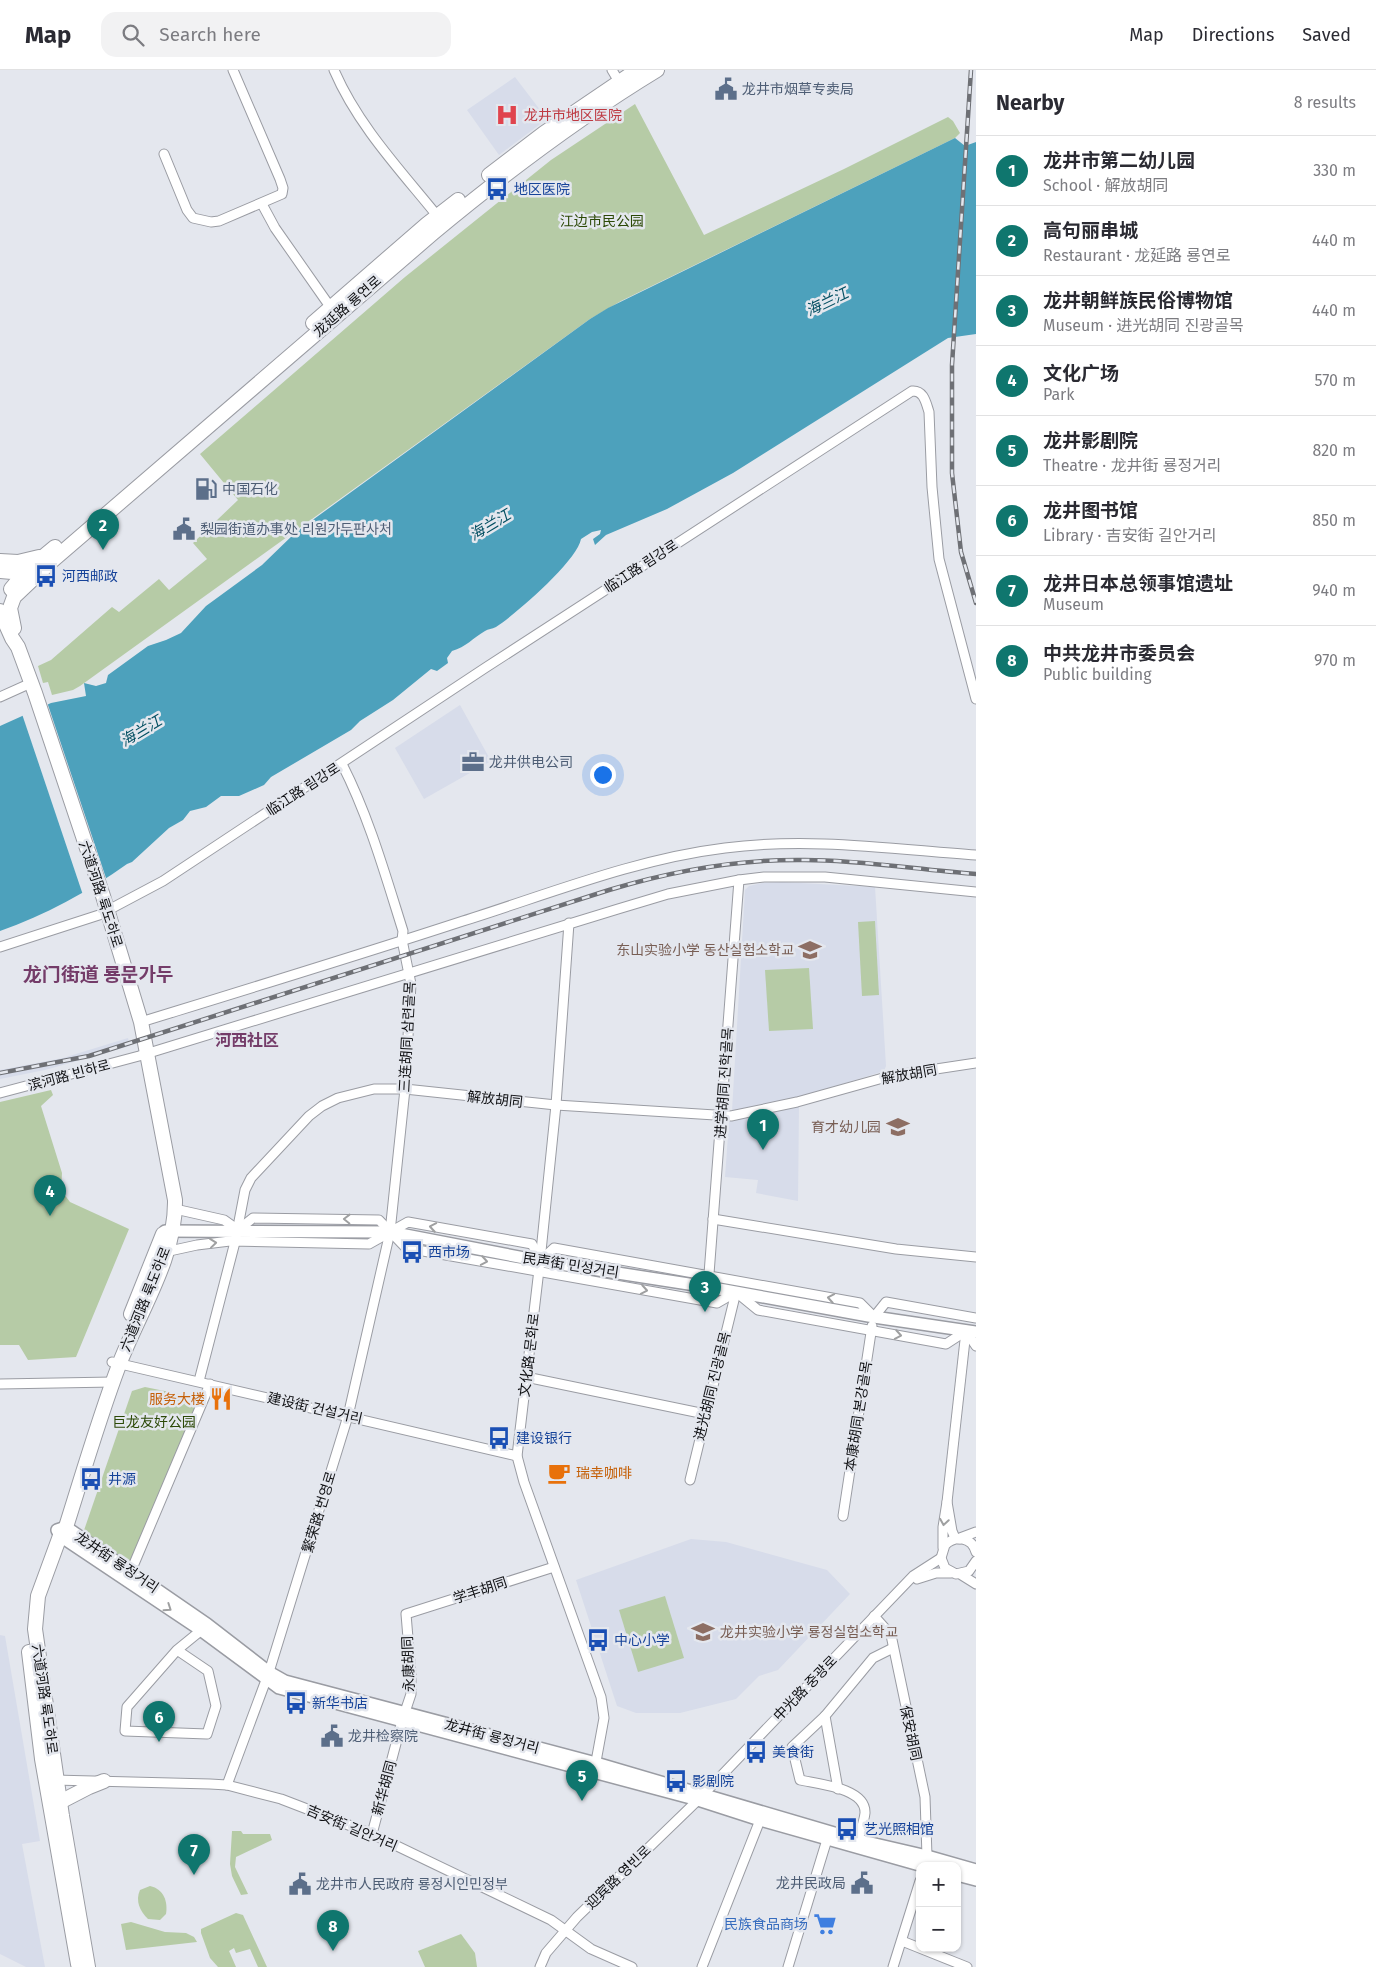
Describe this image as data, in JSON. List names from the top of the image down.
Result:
{
  "streets": {
    "highway": ["龙延路 룡연로", "六道河路 륙도하로"],
    "main road": ["民声街 민성거리", "龙井街 룡정거리"],
    "street": [
      "临江路 림강로",
      "三连胡同 삼련골목",
      "解放胡同",
      "滨河路 빈하로",
      "进学胡同 진학골목",
      "文化路 문화로",
      "进光胡同 진광골목",
      "建设街 건설거리",
      "本康胡同 본강골목",
      "繁荣路 번영로",
      "学丰胡同",
      "永康胡同",
      "中光路 중광로",
      "保安胡同",
      "新华胡同",
      "吉安街 길안거리",
      "迎宾路 영빈로"
    ]
  },
  "crossings": [
    ["龙延路 룡연로", "六道河路 륙도하로"],
    ["临江路 림강로", "六道河路 륙도하로"],
    ["临江路 림강로", "三连胡同 삼련골목"],
    ["六道河路 륙도하로", "滨河路 빈하로"],
    ["六道河路 륙도하로", "民声街 민성거리"],
    ["六道河路 륙도하로", "建设街 건설거리"],
    ["六道河路 륙도하로", "龙井街 룡정거리"],
    ["六道河路 륙도하로", "吉安街 길안거리"],
    ["三连胡同 삼련골목", "解放胡同"],
    ["三连胡同 삼련골목", "滨河路 빈하로"],
    ["三连胡同 삼련골목", "民声街 민성거리"],
    ["三连胡同 삼련골목", "繁荣路 번영로"],
    ["解放胡同", "进学胡同 진학골목"],
    ["解放胡同", "民声街 민성거리"],
    ["解放胡同", "文化路 문화로"],
    ["解放胡同", "建设街 건설거리"],
    ["滨河路 빈하로", "进学胡同 진학골목"],
    ["滨河路 빈하로", "文化路 문화로"],
    ["进学胡同 진학골목", "民声街 민성거리"],
    ["民声街 민성거리", "文化路 문화로"],
    ["民声街 민성거리", "进光胡同 진광골목"],
    ["民声街 민성거리", "本康胡同 본강골목"],
    ["民声街 민성거리", "繁荣路 번영로"],
    ["文化路 문화로", "建设街 건설거리"],
    ["文化路 문화로", "龙井街 룡정거리"],
    ["文化路 문화로", "学丰胡同"],
    ["建设街 건설거리", "繁荣路 번영로"],
    ["繁荣路 번영로", "龙井街 룡정거리"],
    ["繁荣路 번영로", "吉安街 길안거리"],
    ["龙井街 룡정거리", "永康胡同"],
    ["龙井街 룡정거리", "中光路 중광로"],
    ["龙井街 룡정거리", "保安胡同"],
    ["龙井街 룡정거리", "新华胡同"],
    ["龙井街 룡정거리", "迎宾路 영빈로"],
    ["学丰胡同", "永康胡同"],
    ["永康胡同", "新华胡同"],
    ["中光路 중광로", "保安胡同"],
    ["中光路 중광로", "迎宾路 영빈로"],
    ["新华胡同", "吉安街 길안거리"],
    ["吉安街 길안거리", "迎宾路 영빈로"]
  ],
  "districts": ["龙门街道 룡문가두", "河西社区"],
  "water": ["海兰江"],
  "parks": ["江边市民公园", "巨龙友好公园"],
  "places": {
    "public building": [
      "龙井市烟草专卖局",
      "梨园街道办事处 리원가두판사처",
      "龙井检察院",
      "龙井民政局",
      "龙井市人民政府 룡정시인민정부"
    ],
    "hospital": ["龙井市地区医院"],
    "bus stop": [
      "地区医院",
      "河西邮政",
      "西市场",
      "建设银行",
      "井源",
      "中心小学",
      "新华书店",
      "美食街",
      "影剧院",
      "艺光照相馆"
    ],
    "fuel station": ["中国石化"],
    "office": ["龙井供电公司"],
    "school or university": ["东山实验小学 동산실험소학교", "育才幼儿园", "龙井实验小学 룡정실험소학교"],
    "restaurant": ["服务大楼"],
    "cafe": ["瑞幸咖啡"],
    "supermarket": ["民族食品商场"]
  },
  "page": {
    "header": "Map",
    "search": "Search here",
    "nav": ["Map", "Directions", "Saved"],
    "heading": ["Nearby", "8 results"],
    "list": [
      {
        "mark": "1",
        "name": "龙井市第二幼儿园",
        "note": "School · 解放胡同",
        "value": "330 m"
      },
      {
        "mark": "2",
        "name": "高句丽串城",
        "note": "Restaurant · 龙延路 룡연로",
        "value": "440 m"
      },
      {
        "mark": "3",
        "name": "龙井朝鲜族民俗博物馆",
        "note": "Museum · 进光胡同 진광골목",
        "value": "440 m"
      },
      {
        "mark": "4",
        "name": "文化广场",
        "note": "Park",
        "value": "570 m"
      },
      {
        "mark": "5",
        "name": "龙井影剧院",
        "note": "Theatre · 龙井街 룡정거리",
        "value": "820 m"
      },
      {
        "mark": "6",
        "name": "龙井图书馆",
        "note": "Library · 吉安街 길안거리",
        "value": "850 m"
      },
      {
        "mark": "7",
        "name": "龙井日本总领事馆遗址",
        "note": "Museum",
        "value": "940 m"
      },
      {
        "mark": "8",
        "name": "中共龙井市委员会",
        "note": "Public building",
        "value": "970 m"
      }
    ],
    "pins": [
      "2",
      "1",
      "4",
      "3",
      "6",
      "5",
      "7",
      "8"
    ],
    "map_buttons": ["+", "−"]
  }
}
